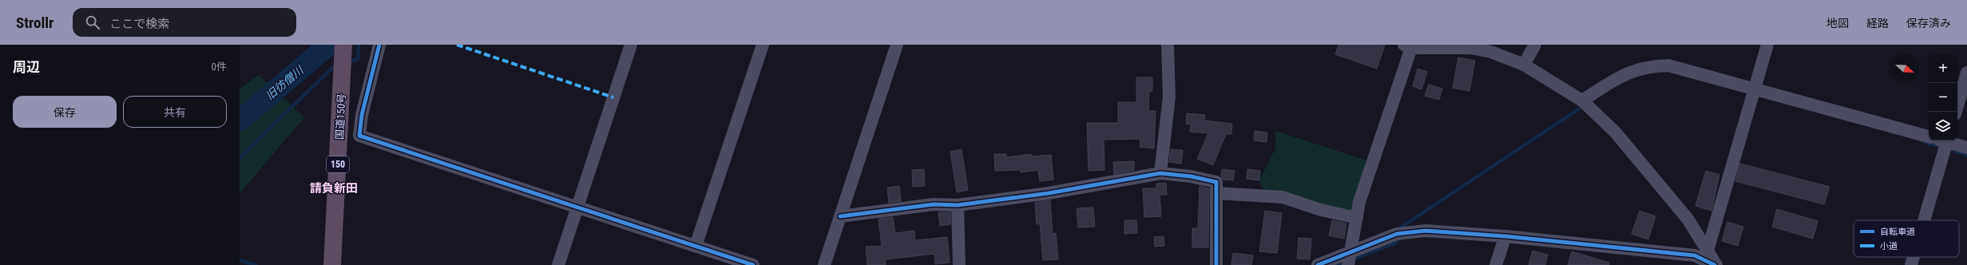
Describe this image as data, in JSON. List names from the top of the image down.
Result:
{
  "streets": {
    "highway": ["国道150号", "150"]
  },
  "districts": ["請負新田"],
  "water": ["旧彷僧川"],
  "legend": ["自転車道", "小道"],
  "north": "bottom right",
  "page": {
    "header": "Strollr",
    "search": "ここで検索",
    "nav": ["地図", "経路", "保存済み"],
    "heading": ["周辺", "0件"],
    "map_buttons": ["+", "−"],
    "buttons": ["保存", "共有"]
  }
}
